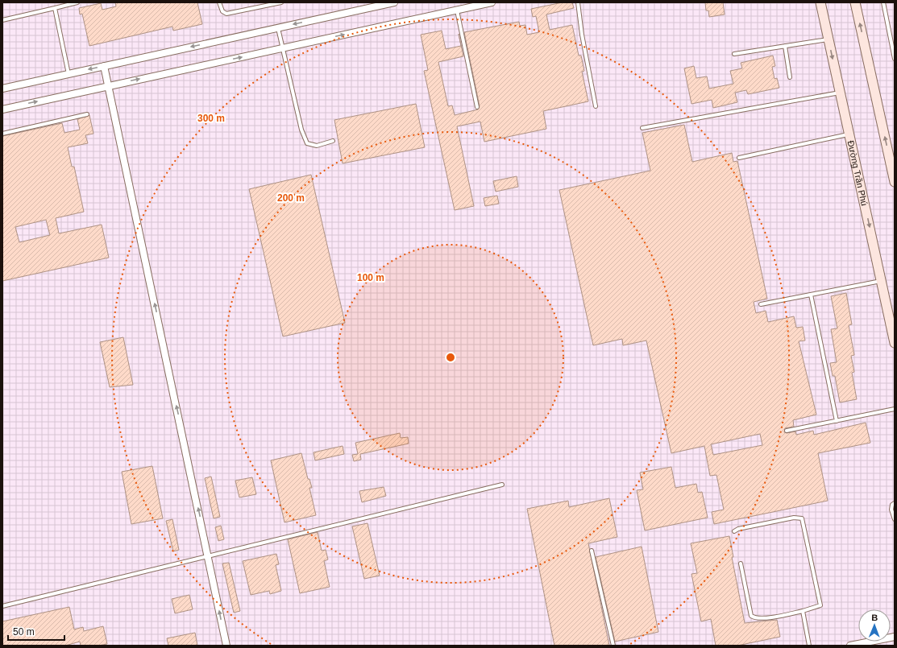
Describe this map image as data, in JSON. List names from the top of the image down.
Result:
{
  "streets": {
    "main road": ["Đường Trần Phú"]
  },
  "scale_bar": "50 m",
  "north": "top",
  "rings": ["300 m", "200 m", "100 m"]
}
